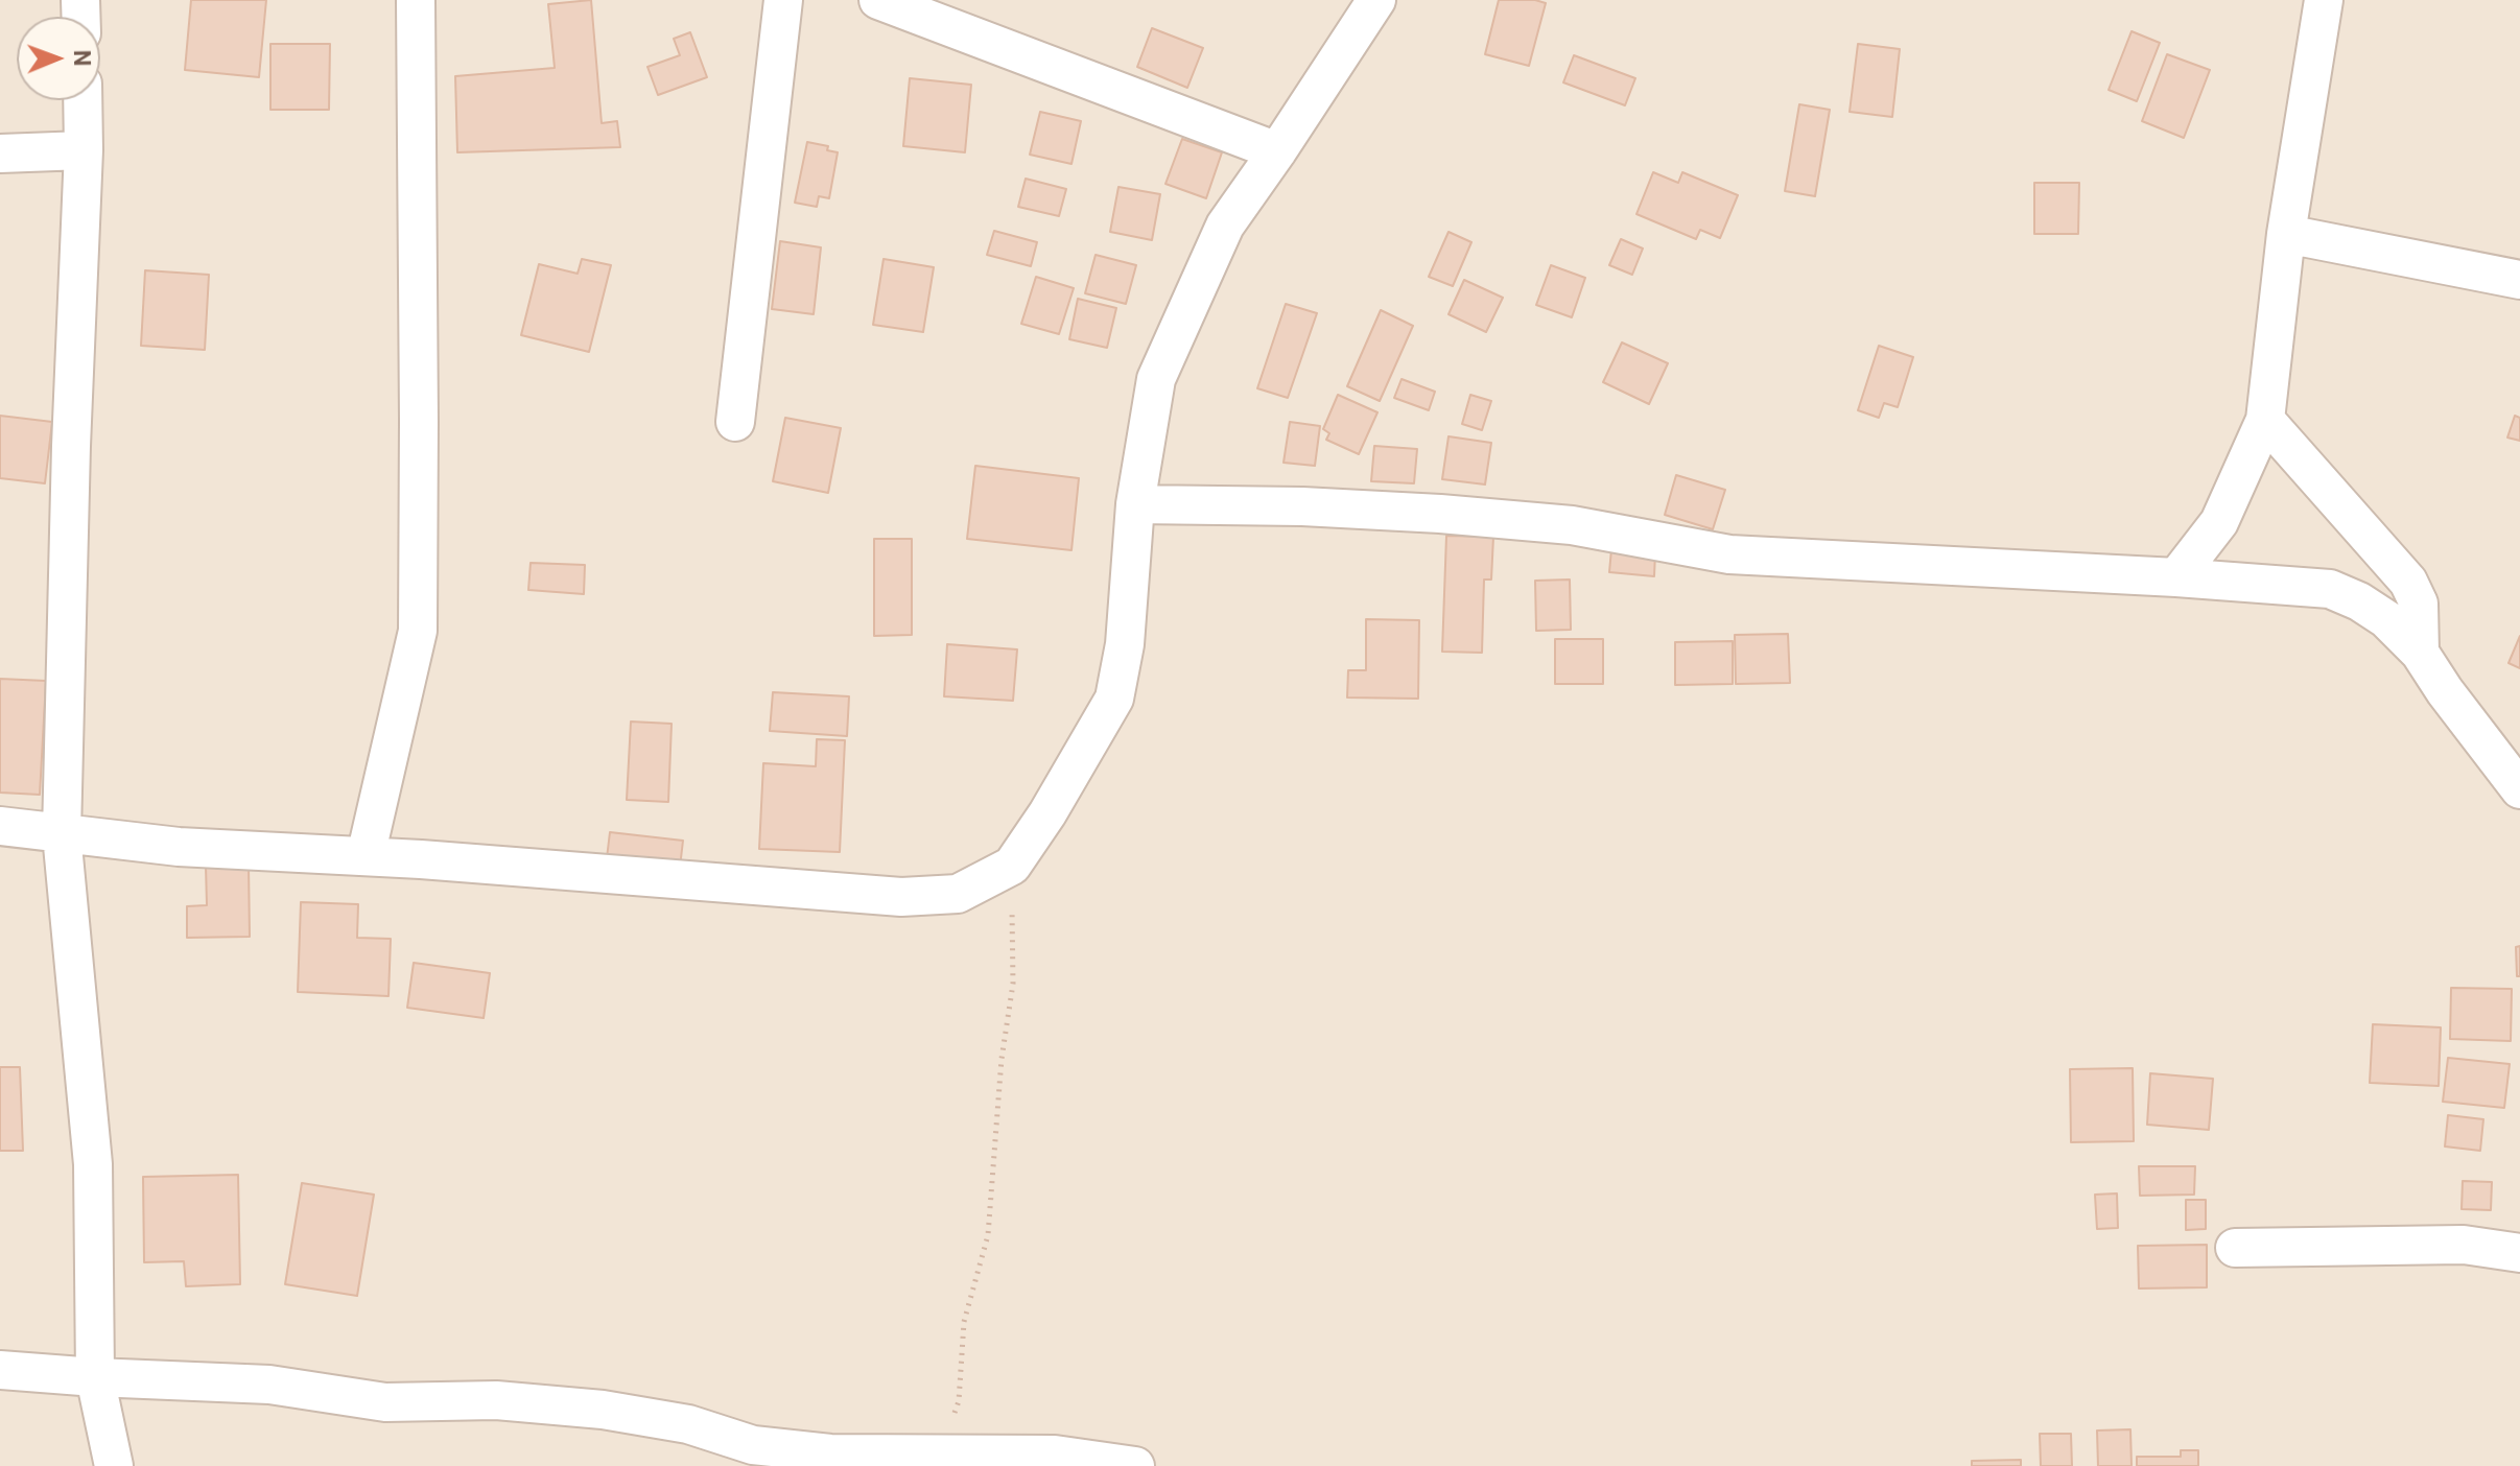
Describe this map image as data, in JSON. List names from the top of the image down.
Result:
{
  "north": "right"
}
